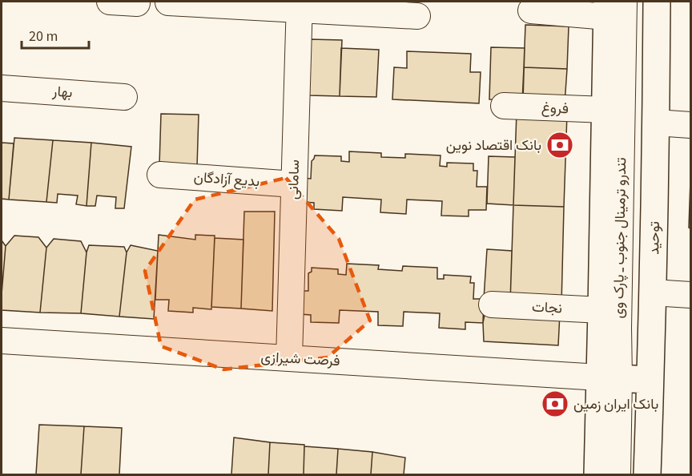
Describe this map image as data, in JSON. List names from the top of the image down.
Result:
{
  "streets": {
    "main road": ["توحید"],
    "street": [
      "بهار",
      "فروغ",
      "بدیع آزادگان",
      "سامانی",
      "تندرو ترمینال جنوب ـ پارک وی",
      "نجات",
      "فرصت شیرازی"
    ]
  },
  "crossings": [
    ["فروغ", "توحید"],
    ["بدیع آزادگان", "سامانی"],
    ["سامانی", "فرصت شیرازی"],
    ["تندرو ترمینال جنوب ـ پارک وی", "توحید"],
    ["تندرو ترمینال جنوب ـ پارک وی", "فرصت شیرازی"],
    ["توحید", "نجات"],
    ["توحید", "فرصت شیرازی"]
  ],
  "places": {
    "bank": ["بانک اقتصاد نوین", "بانک ایران زمین"]
  },
  "scale_bar": "20 m"
}
